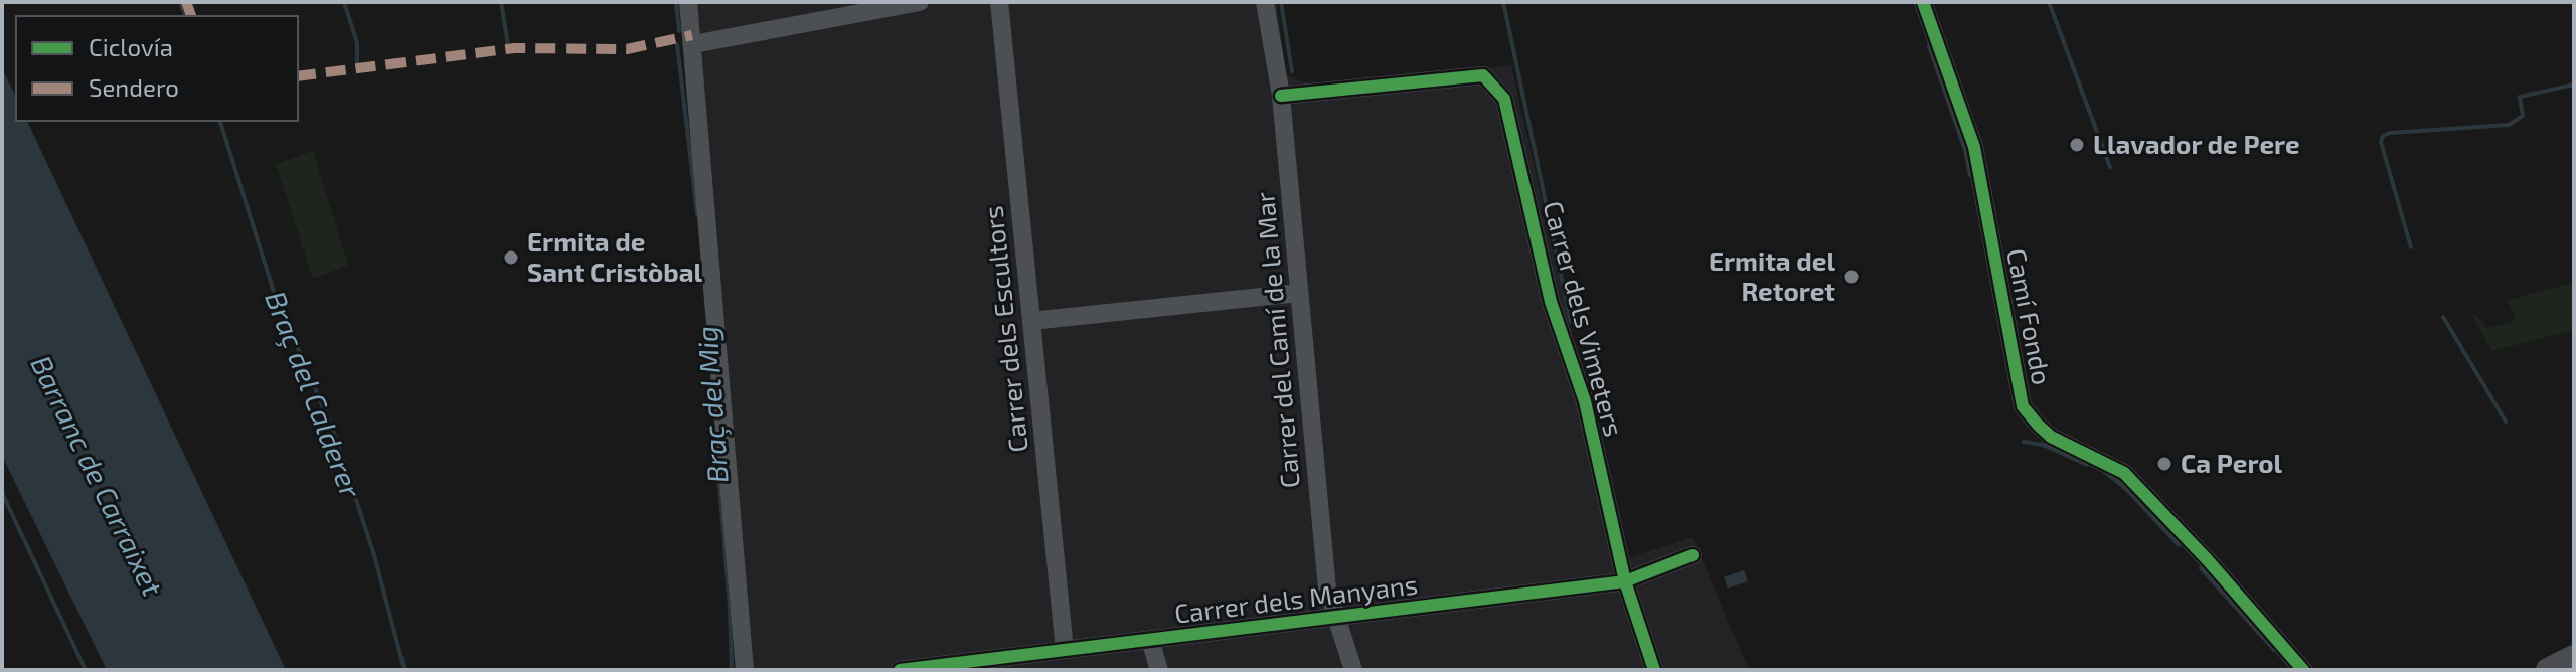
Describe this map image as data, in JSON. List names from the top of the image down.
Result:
{
  "streets": {
    "street": [
      "Camí Fondo",
      "Carrer dels Vimeters",
      "Carrer dels Escultors",
      "Carrer del Camí de la Mar",
      "Carrer dels Manyans"
    ]
  },
  "crossings": [
    ["Carrer dels Vimeters", "Carrer del Camí de la Mar"],
    ["Carrer dels Vimeters", "Carrer dels Manyans"],
    ["Carrer dels Escultors", "Carrer dels Manyans"],
    ["Carrer del Camí de la Mar", "Carrer dels Manyans"]
  ],
  "water": ["Braç del Calderer", "Braç del Mig", "Barranc de Carraixet"],
  "places": [
    "Llavador de Pere",
    "Ermita de Sant Cristòbal",
    "Ermita del Retoret",
    "Ca Perol"
  ],
  "legend": ["Ciclovía", "Sendero"]
}
